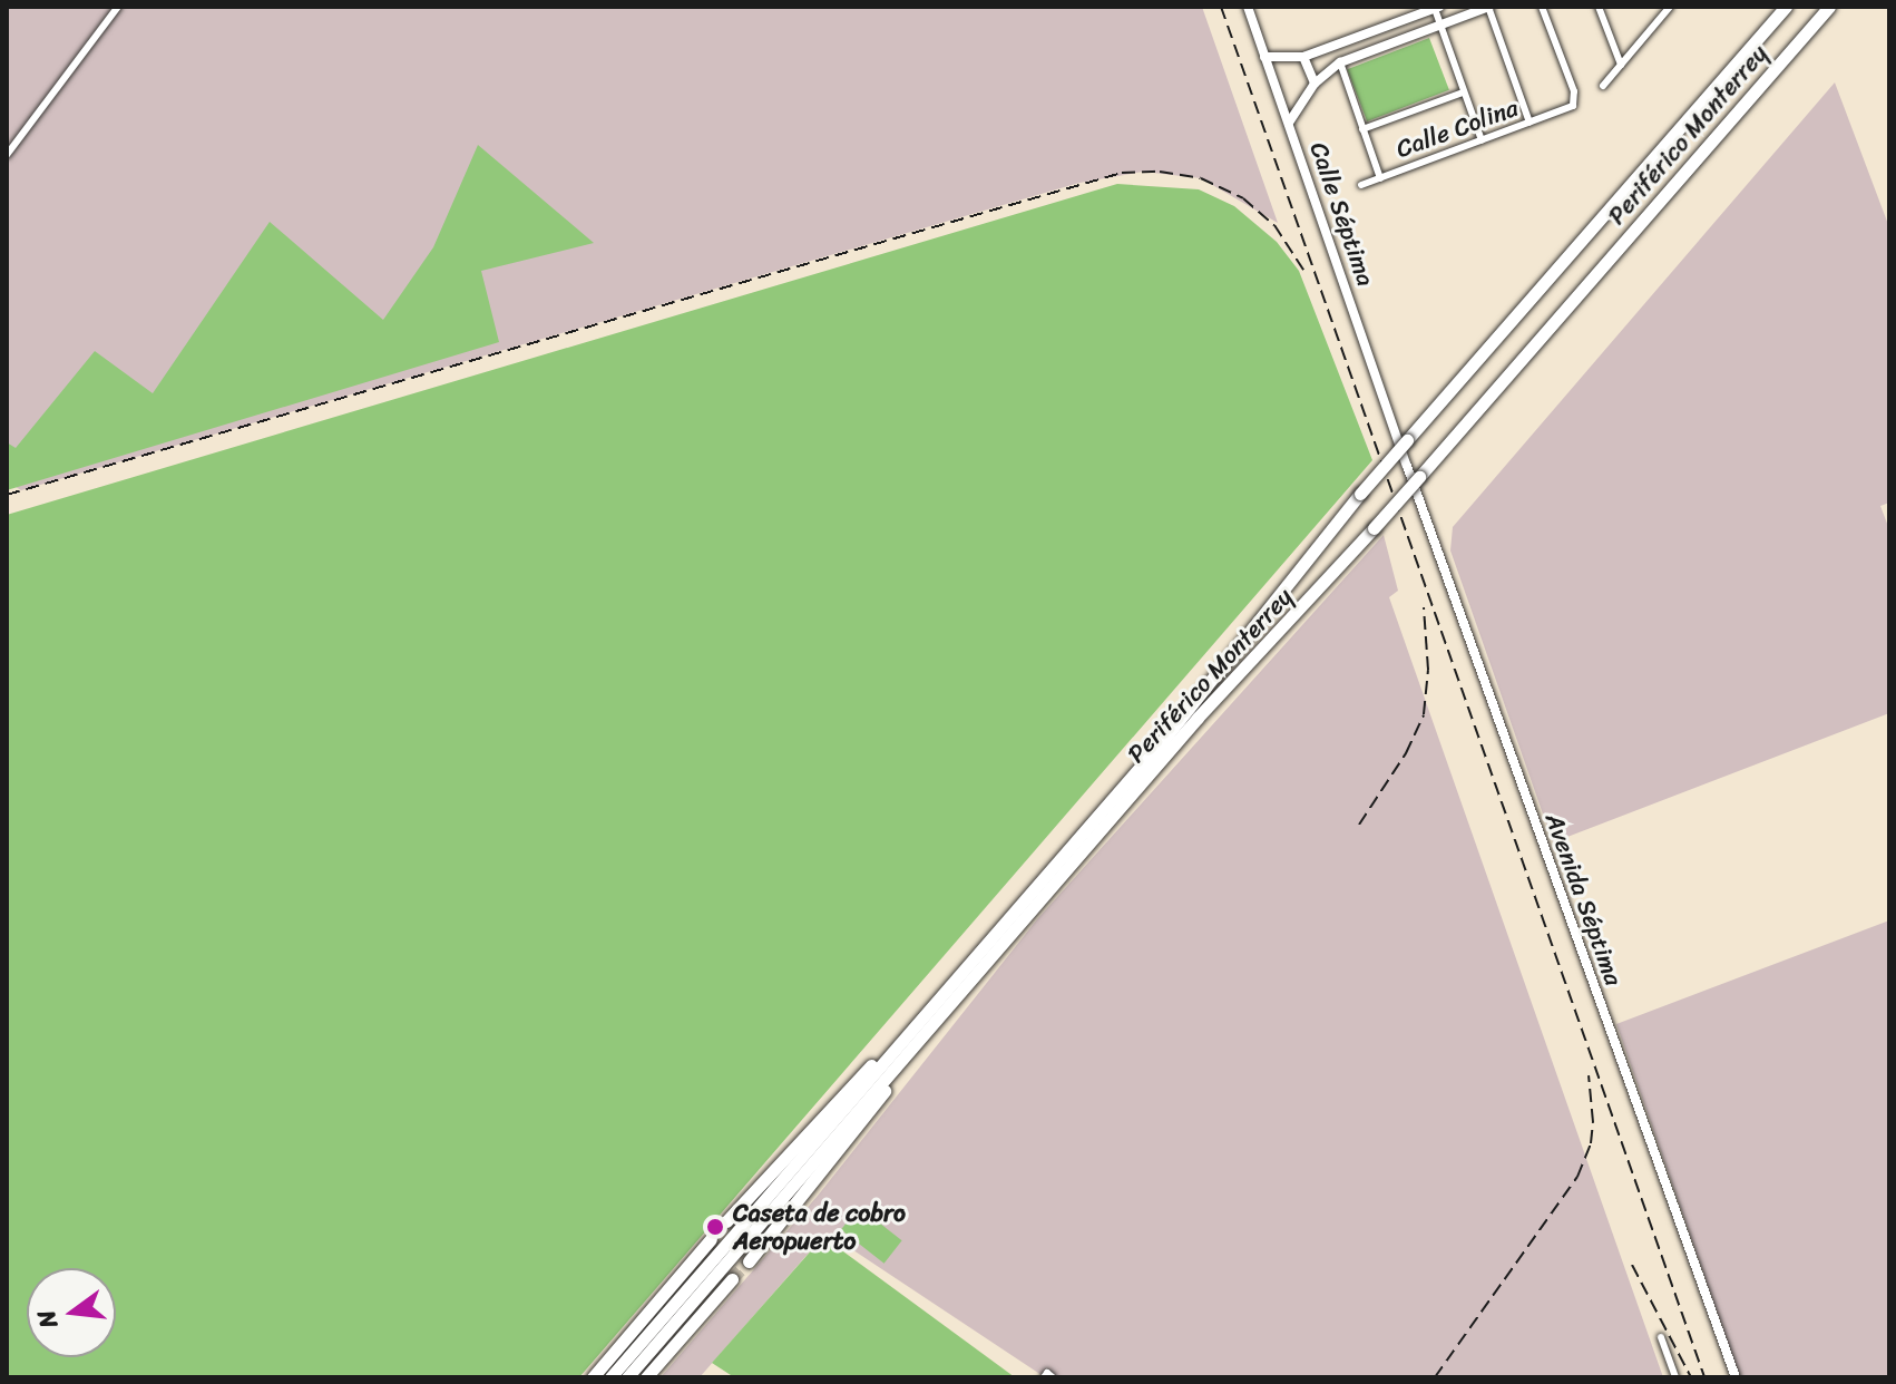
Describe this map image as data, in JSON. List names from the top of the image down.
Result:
{
  "streets": {
    "highway": ["Periférico Monterrey"],
    "street": ["Calle Colina", "Calle Séptima", "Avenida Séptima"]
  },
  "crossings": [
    ["Periférico Monterrey", "Calle Séptima"],
    ["Periférico Monterrey", "Avenida Séptima"],
    ["Calle Séptima", "Avenida Séptima"]
  ],
  "places": ["Caseta de cobro Aeropuerto"],
  "north": "left"
}
